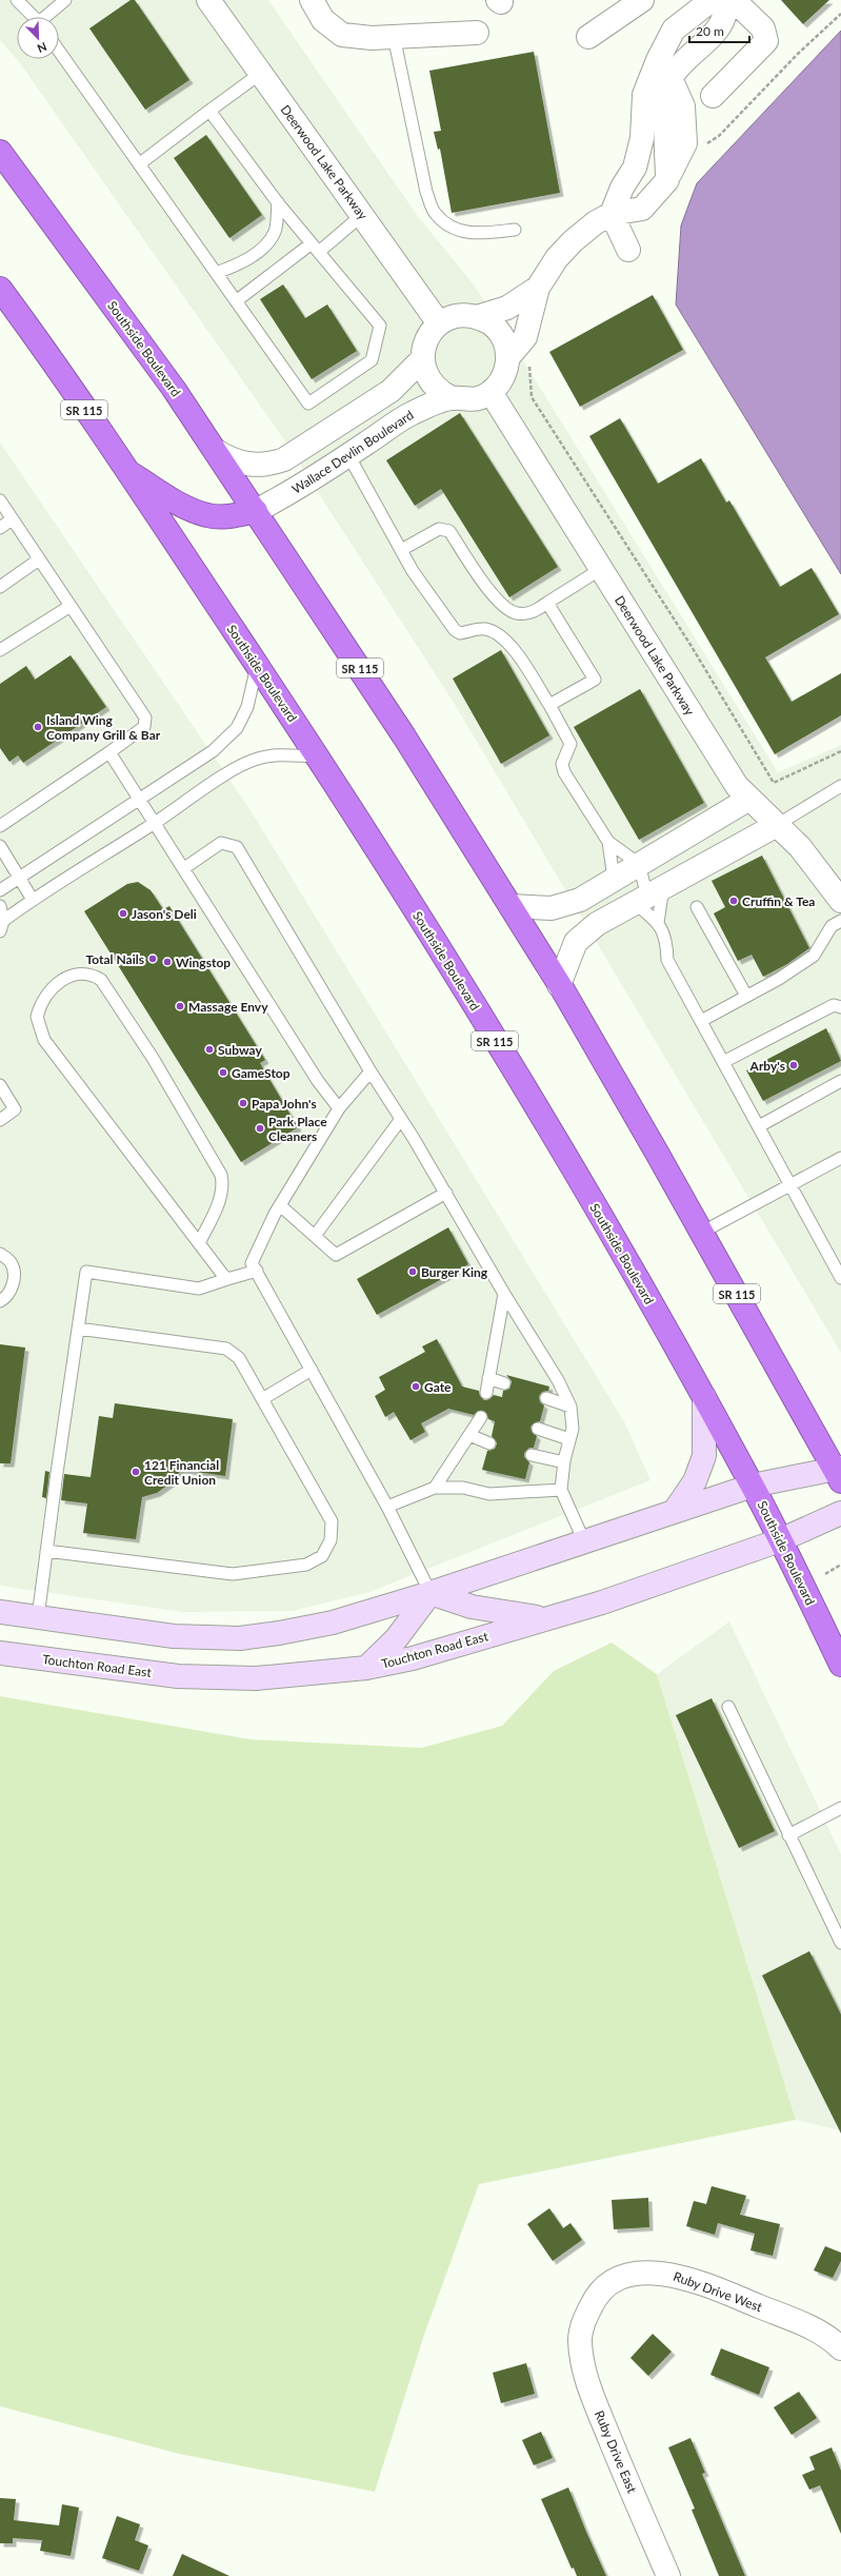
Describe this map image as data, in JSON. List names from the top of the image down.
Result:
{
  "streets": {
    "highway": ["Southside Boulevard", "SR 115"],
    "street": [
      "Deerwood Lake Parkway",
      "Wallace Devlin Boulevard",
      "Touchton Road East",
      "Ruby Drive West",
      "Ruby Drive East"
    ]
  },
  "crossings": [
    ["Deerwood Lake Parkway", "Wallace Devlin Boulevard"],
    ["Southside Boulevard", "Wallace Devlin Boulevard"],
    ["Southside Boulevard", "Touchton Road East"],
    ["Ruby Drive West", "Ruby Drive East"]
  ],
  "places": [
    "Island Wing Company Grill & Bar",
    "Cruffin & Tea",
    "Jason's Deli",
    "Total Nails",
    "Wingstop",
    "Massage Envy",
    "Subway",
    "Arby's",
    "GameStop",
    "Papa John's",
    "Park Place Cleaners",
    "Burger King",
    "Gate",
    "121 Financial Credit Union"
  ],
  "scale_bar": "20 m",
  "north": "bottom right"
}
